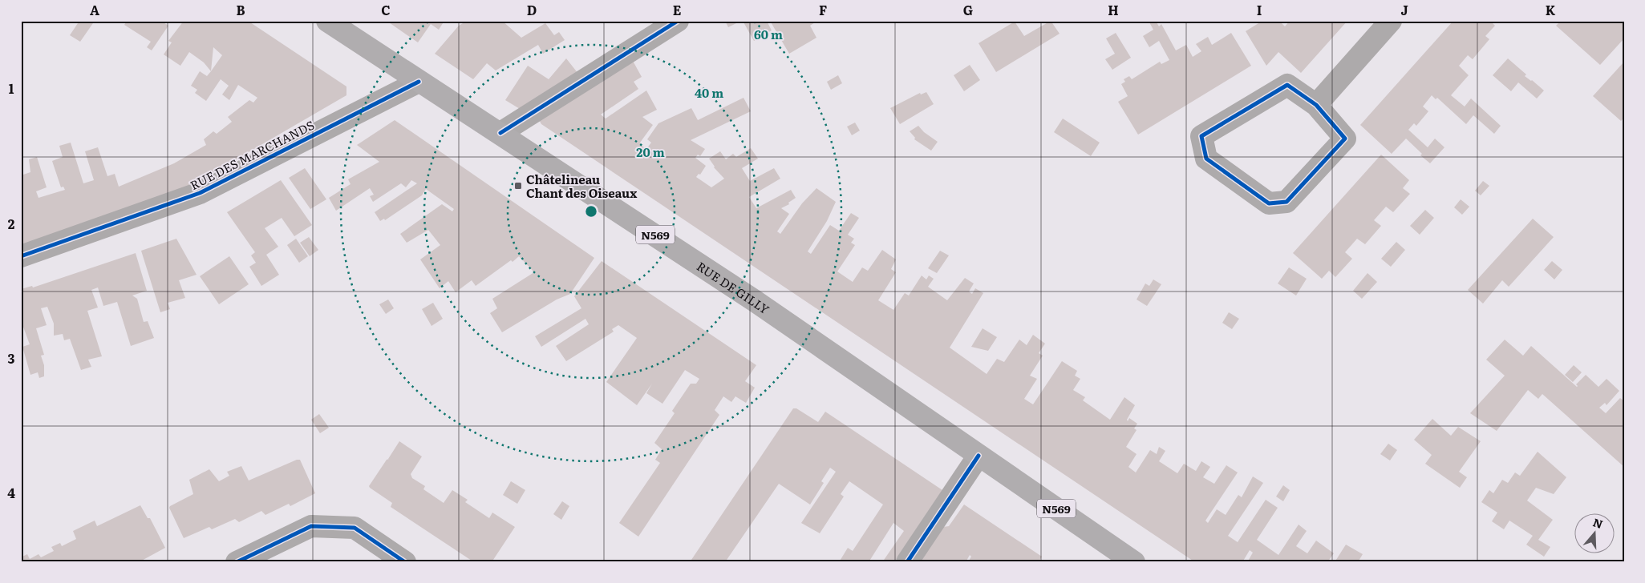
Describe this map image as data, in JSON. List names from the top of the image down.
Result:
{
  "streets": {
    "main road": ["N569", "RUE DE GILLY"],
    "street": ["RUE DES MARCHANDS"]
  },
  "crossings": [
    ["RUE DES MARCHANDS", "RUE DE GILLY"]
  ],
  "places": {
    "transit": ["Châtelineau Chant des Oiseaux"]
  },
  "north": "top",
  "grid": {
    "columns": [
      "A",
      "B",
      "C",
      "D",
      "E",
      "F",
      "G",
      "H",
      "I",
      "J",
      "K"
    ],
    "rows": [
      "1",
      "2",
      "3",
      "4"
    ]
  },
  "rings": ["60 m", "40 m", "20 m"]
}
